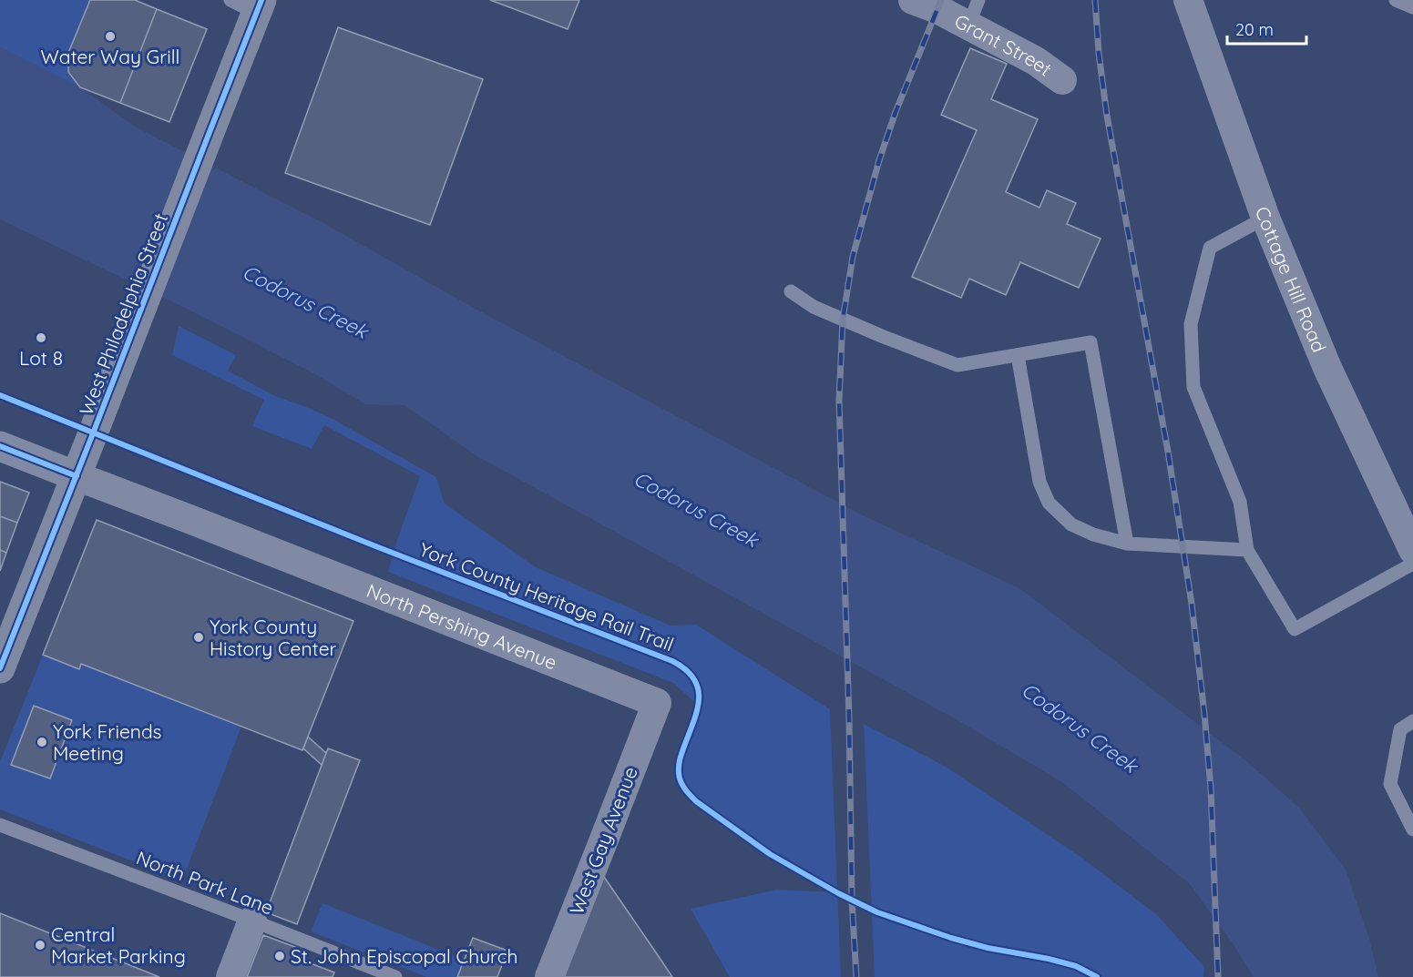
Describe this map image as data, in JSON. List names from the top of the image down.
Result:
{
  "streets": {
    "main road": ["West Philadelphia Street"],
    "street": [
      "Grant Street",
      "Cottage Hill Road",
      "North Pershing Avenue",
      "West Gay Avenue"
    ],
    "lane": ["North Park Lane"],
    "cycle path": ["York County Heritage Rail Trail"]
  },
  "crossings": [
    ["West Philadelphia Street", "North Pershing Avenue"],
    ["North Pershing Avenue", "West Gay Avenue"]
  ],
  "water": ["Codorus Creek"],
  "places": [
    "Water Way Grill",
    "Lot 8",
    "York County History Center",
    "York Friends Meeting",
    "Central Market Parking",
    "St. John Episcopal Church"
  ],
  "scale_bar": "20 m"
}
